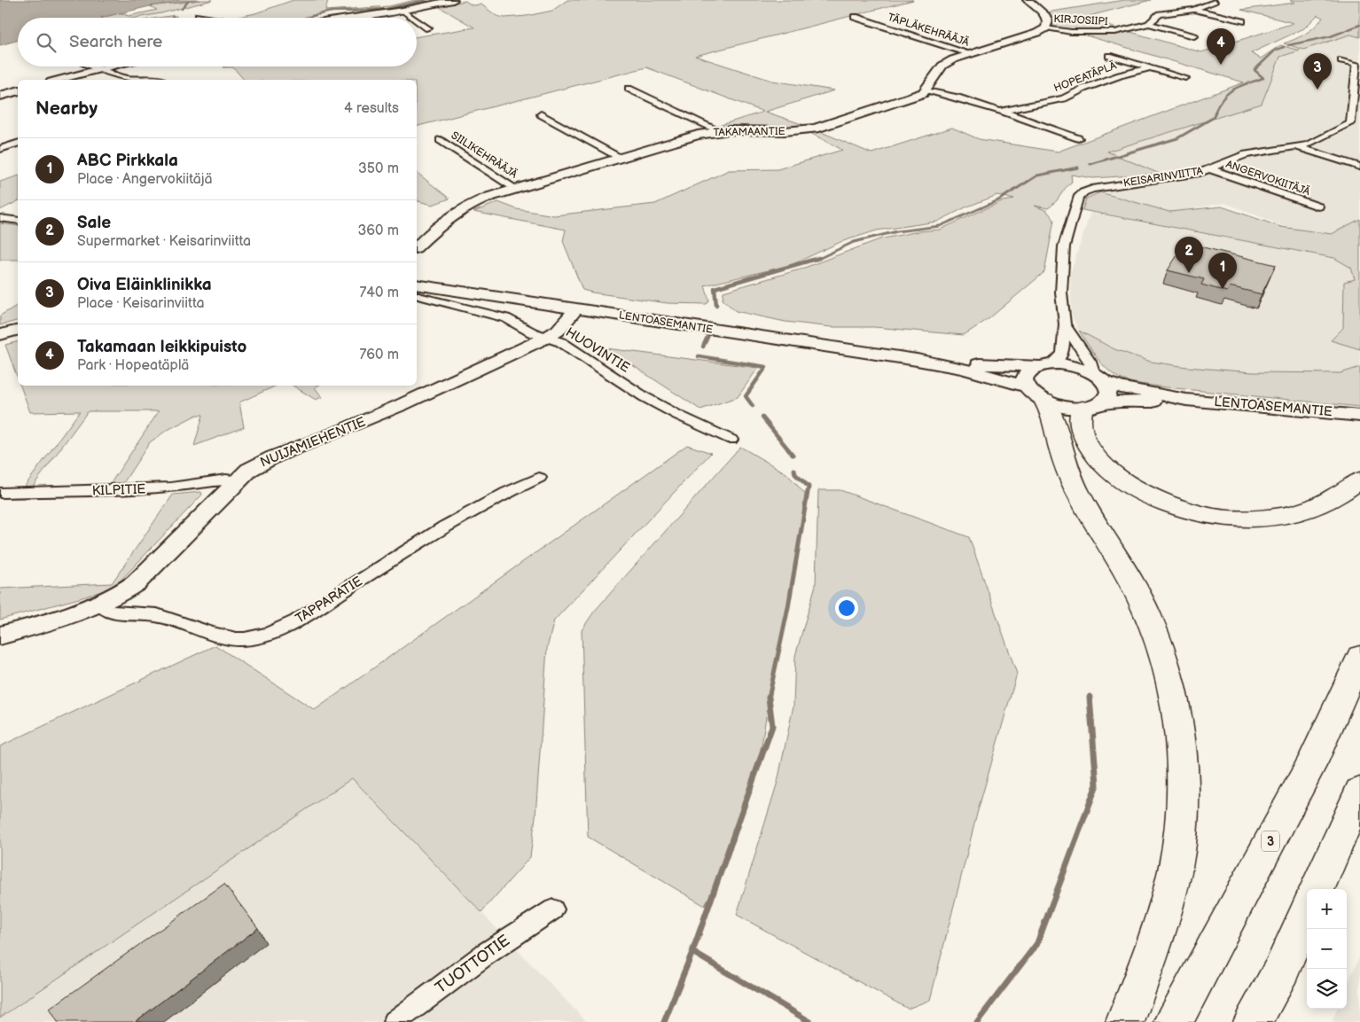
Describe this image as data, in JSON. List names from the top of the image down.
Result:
{
  "streets": {
    "highway": ["3"],
    "street": [
      "KIRJOSIIPI",
      "TÄPLÄKEHRÄÄJÄ",
      "HOPEATÄPLÄ",
      "TAKAMAANTIE",
      "SIILIKEHRÄÄJÄ",
      "KEISARINVIITTA",
      "ANGERVOKIITÄJÄ",
      "LENTOASEMANTIE",
      "HUOVINTIE",
      "NUIJAMIEHENTIE",
      "KILPITIE",
      "TAPPARATIE",
      "TUOTTOTIE"
    ]
  },
  "crossings": [
    ["TAKAMAANTIE", "SIILIKEHRÄÄJÄ"],
    ["KEISARINVIITTA", "ANGERVOKIITÄJÄ"],
    ["KEISARINVIITTA", "LENTOASEMANTIE"],
    ["LENTOASEMANTIE", "NUIJAMIEHENTIE"],
    ["HUOVINTIE", "NUIJAMIEHENTIE"],
    ["NUIJAMIEHENTIE", "KILPITIE"],
    ["NUIJAMIEHENTIE", "TAPPARATIE"]
  ],
  "page": {
    "search": "Search here",
    "pins": [
      "4",
      "3",
      "2",
      "1"
    ],
    "heading": ["Nearby", "4 results"],
    "list": [
      {
        "mark": "1",
        "name": "ABC Pirkkala",
        "note": "Place · Angervokiitäjä",
        "value": "350 m"
      },
      {
        "mark": "2",
        "name": "Sale",
        "note": "Supermarket · Keisarinviitta",
        "value": "360 m"
      },
      {
        "mark": "3",
        "name": "Oiva Eläinklinikka",
        "note": "Place · Keisarinviitta",
        "value": "740 m"
      },
      {
        "mark": "4",
        "name": "Takamaan leikkipuisto",
        "note": "Park · Hopeatäplä",
        "value": "760 m"
      }
    ],
    "map_buttons": ["+", "−"]
  }
}
